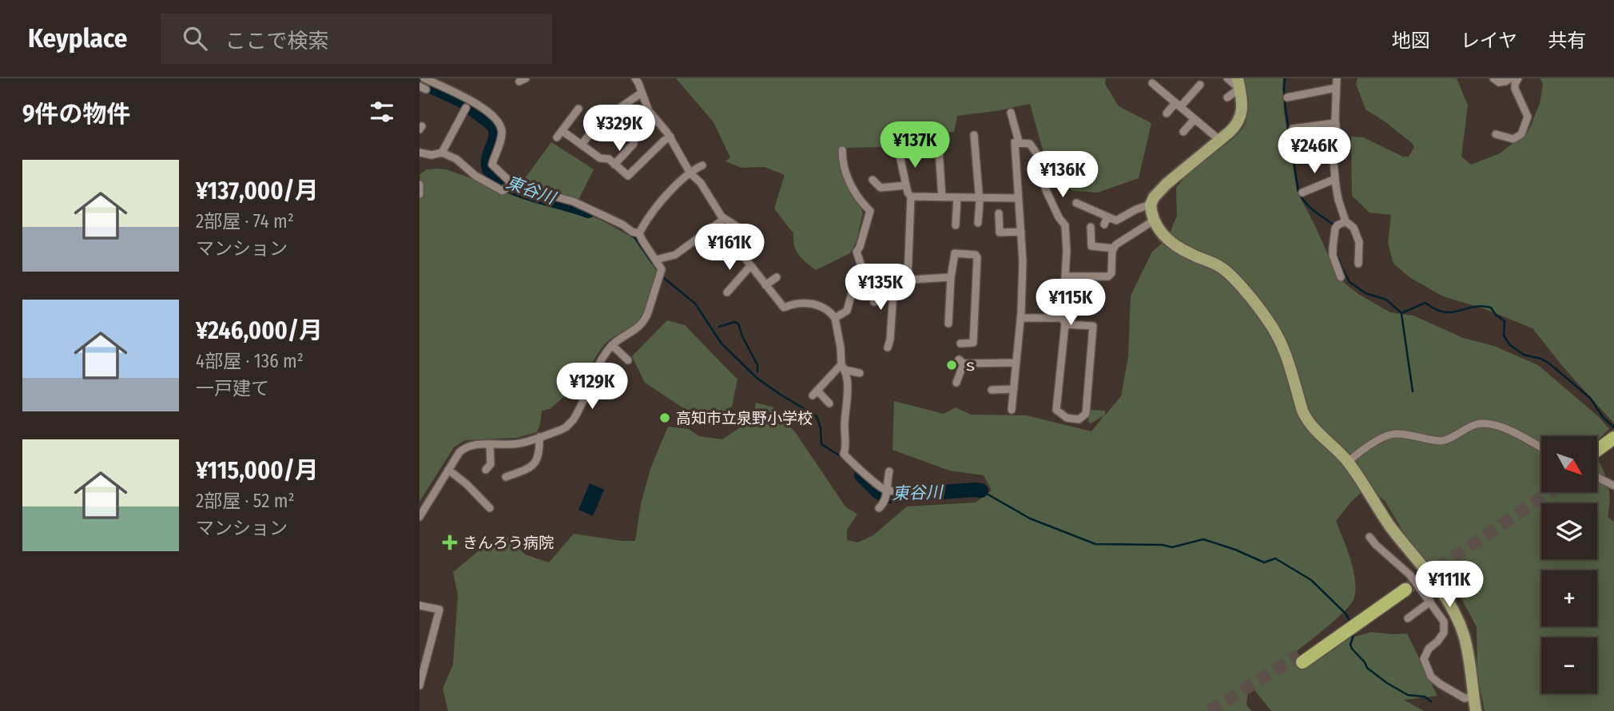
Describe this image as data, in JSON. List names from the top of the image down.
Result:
{
  "water": ["東谷川"],
  "places": {
    "other": ["ｓ", "高知市立泉野小学校"],
    "health": ["きんろう病院"]
  },
  "north": "bottom right",
  "page": {
    "header": "Keyplace",
    "search": "ここで検索",
    "nav": ["地図", "レイヤ", "共有"],
    "heading": "9件の物件",
    "price": [
      "¥329K",
      "¥137K",
      "¥246K",
      "¥136K",
      "¥161K",
      "¥135K",
      "¥115K",
      "¥129K",
      "¥111K"
    ],
    "list": [
      {
        "name": "¥137,000/月",
        "note": "2部屋 · 74 m² · マンション"
      },
      {
        "name": "¥246,000/月",
        "note": "4部屋 · 136 m² · 一戸建て"
      },
      {
        "name": "¥115,000/月",
        "note": "2部屋 · 52 m² · マンション"
      }
    ],
    "map_buttons": ["+", "−"]
  }
}
